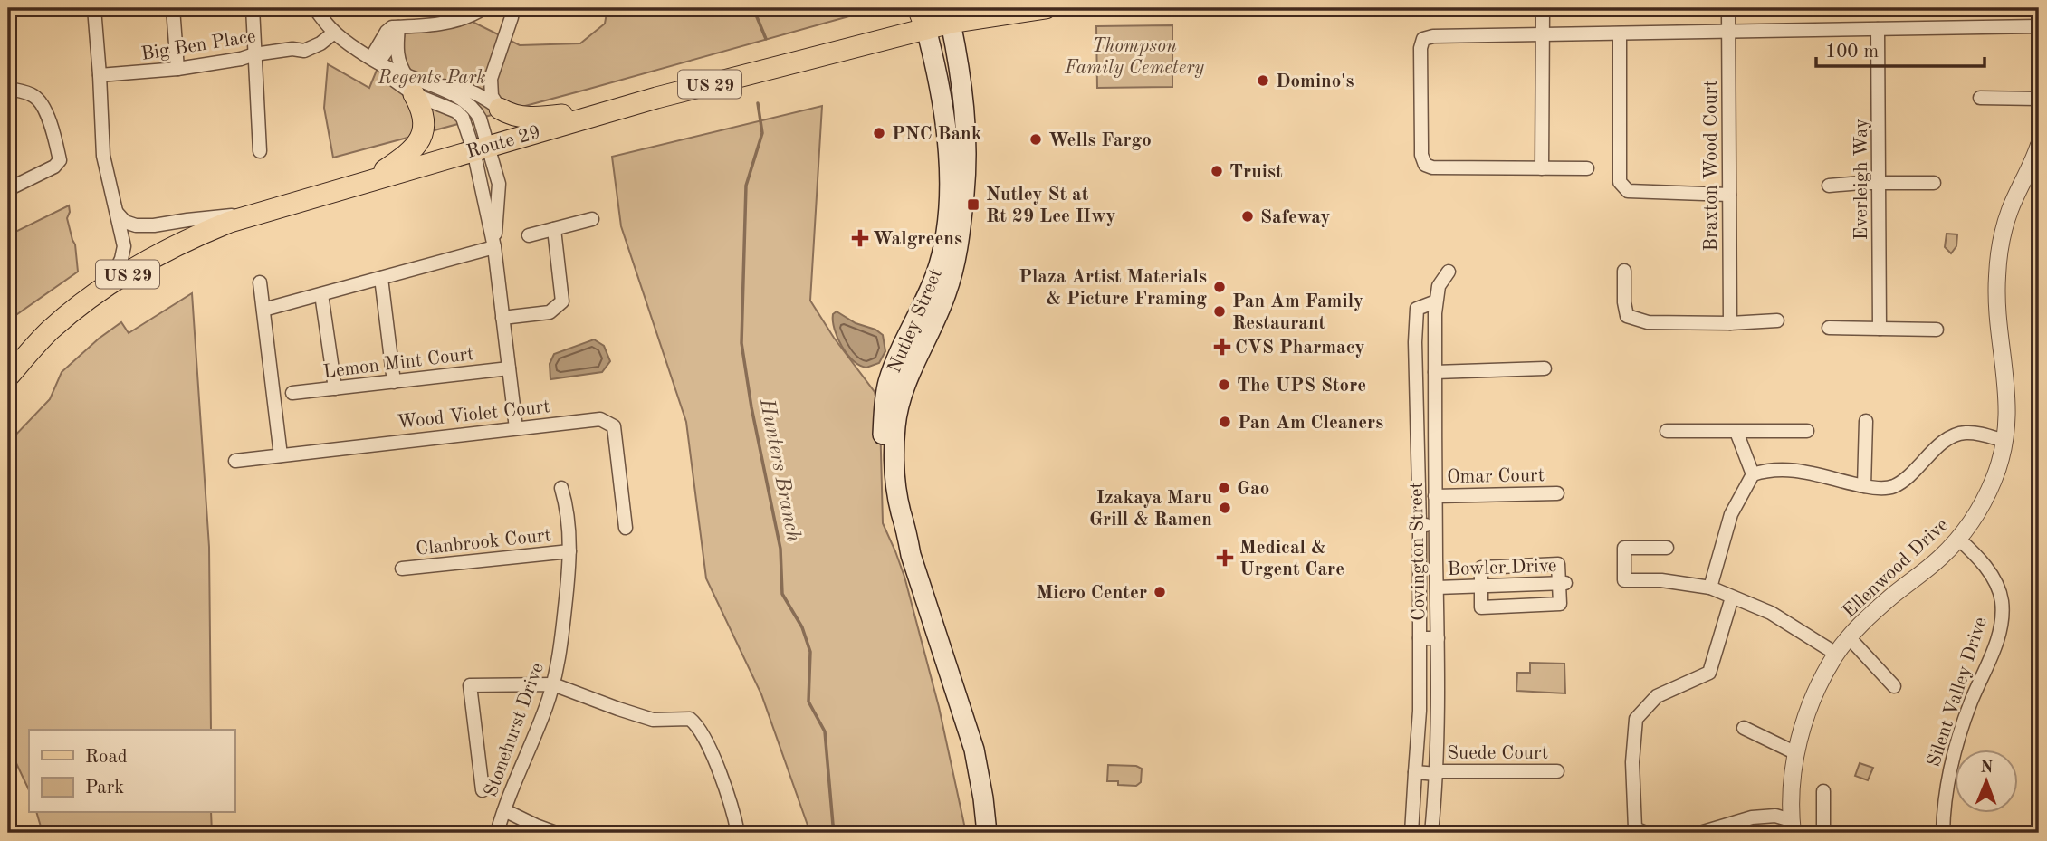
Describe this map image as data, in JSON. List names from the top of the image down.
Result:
{
  "streets": {
    "main road": ["US 29", "Route 29", "Nutley Street"],
    "street": [
      "Big Ben Place",
      "Braxton Wood Court",
      "Everleigh Way",
      "Lemon Mint Court",
      "Wood Violet Court",
      "Omar Court",
      "Clanbrook Court",
      "Covington Street",
      "Bowler Drive",
      "Ellenwood Drive",
      "Silent Valley Drive",
      "Stonehurst Drive",
      "Suede Court"
    ]
  },
  "crossings": [
    ["Route 29", "Nutley Street"],
    ["Omar Court", "Covington Street"],
    ["Clanbrook Court", "Stonehurst Drive"],
    ["Covington Street", "Bowler Drive"],
    ["Covington Street", "Suede Court"],
    ["Ellenwood Drive", "Silent Valley Drive"]
  ],
  "water": ["Hunters Branch"],
  "parks": ["Thompson Family Cemetery", "Regents Park"],
  "places": {
    "other": [
      "Domino's",
      "PNC Bank",
      "Wells Fargo",
      "Truist",
      "Safeway",
      "Plaza Artist Materials & Picture Framing",
      "Pan Am Family Restaurant",
      "The UPS Store",
      "Pan Am Cleaners",
      "Gao",
      "Izakaya Maru Grill & Ramen",
      "Micro Center"
    ],
    "transit": ["Nutley St at Rt 29 Lee Hwy"],
    "health": ["Walgreens", "CVS Pharmacy", "Medical & Urgent Care"]
  },
  "legend": ["Road", "Park"],
  "scale_bar": "100 m",
  "north": "top"
}
